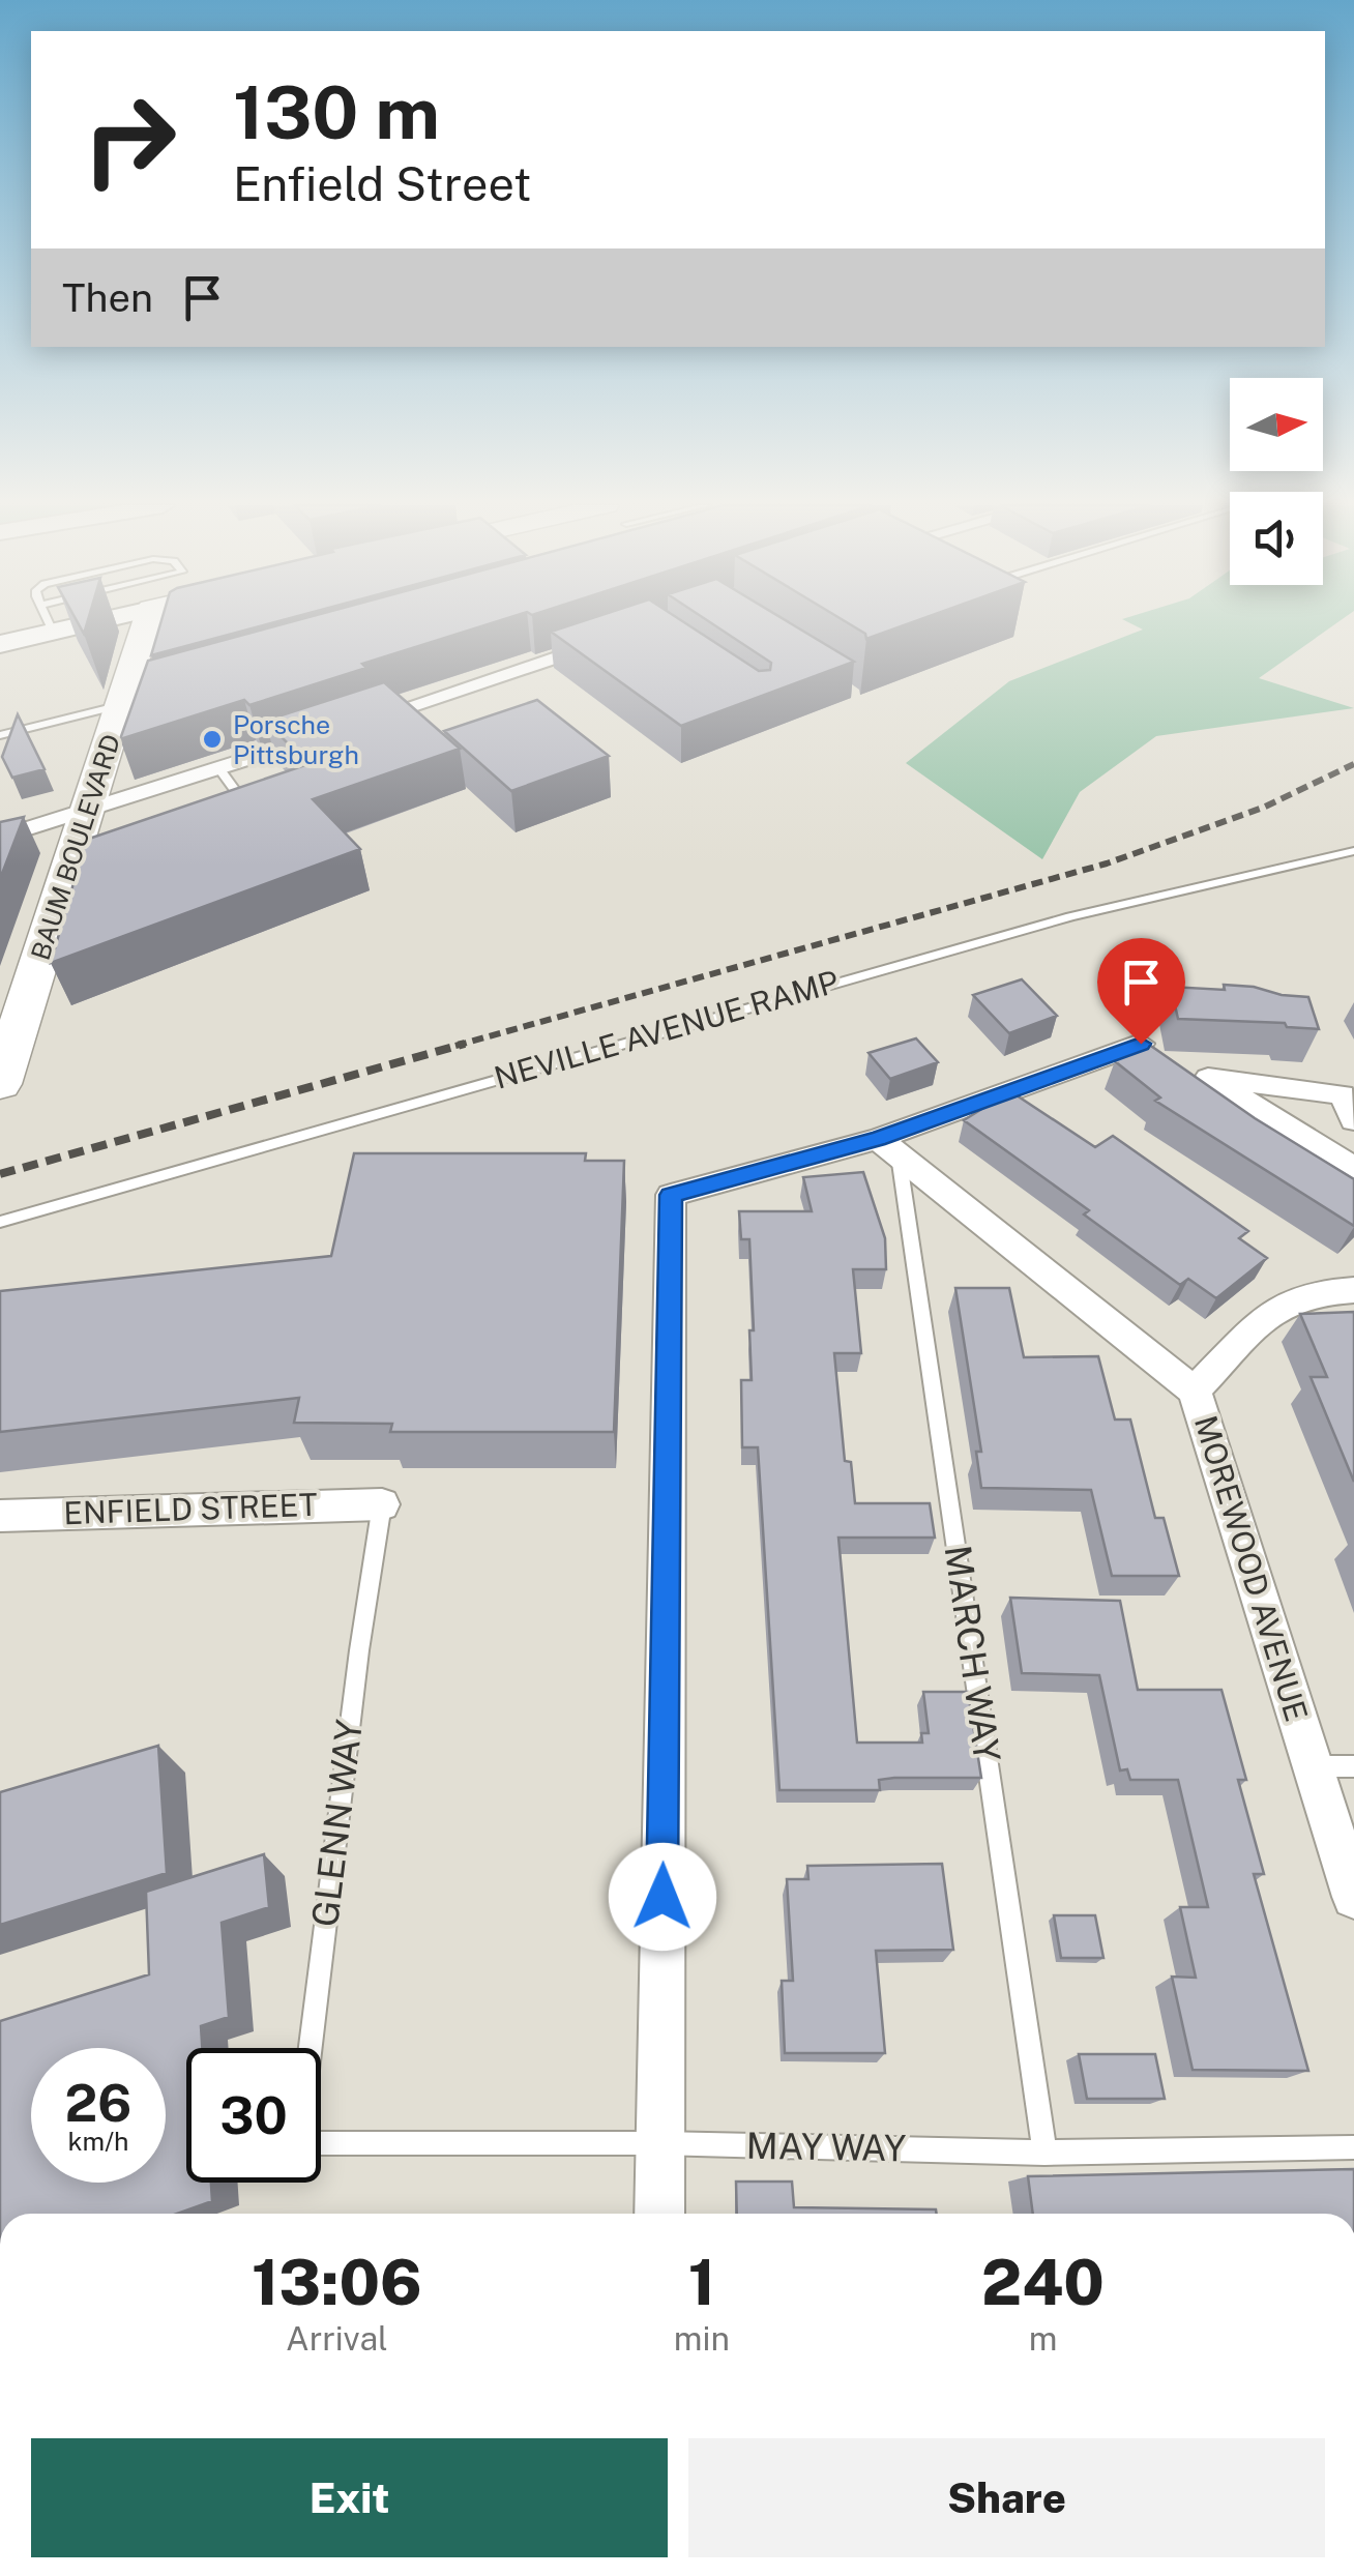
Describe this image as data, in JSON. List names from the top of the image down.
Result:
{
  "streets": {
    "main road": ["BAUM BOULEVARD"],
    "street": ["ENFIELD STREET", "MOREWOOD AVENUE"],
    "lane": [
      "NEVILLE AVENUE RAMP",
      "MARCH WAY",
      "GLENN WAY",
      "MAY WAY"
    ]
  },
  "crossings": [
    ["ENFIELD STREET", "GLENN WAY"],
    ["MOREWOOD AVENUE", "MARCH WAY"],
    ["MARCH WAY", "MAY WAY"]
  ],
  "places": ["Porsche Pittsburgh"],
  "north": "right",
  "page": {
    "turn": ["130 m", "Enfield Street"],
    "then": "Then",
    "speed": "26 km/h",
    "limit": "30",
    "eta": [
      "13:06",
      "Arrival",
      "1",
      "min",
      "240",
      "m"
    ],
    "buttons": ["Exit", "Share"]
  }
}
